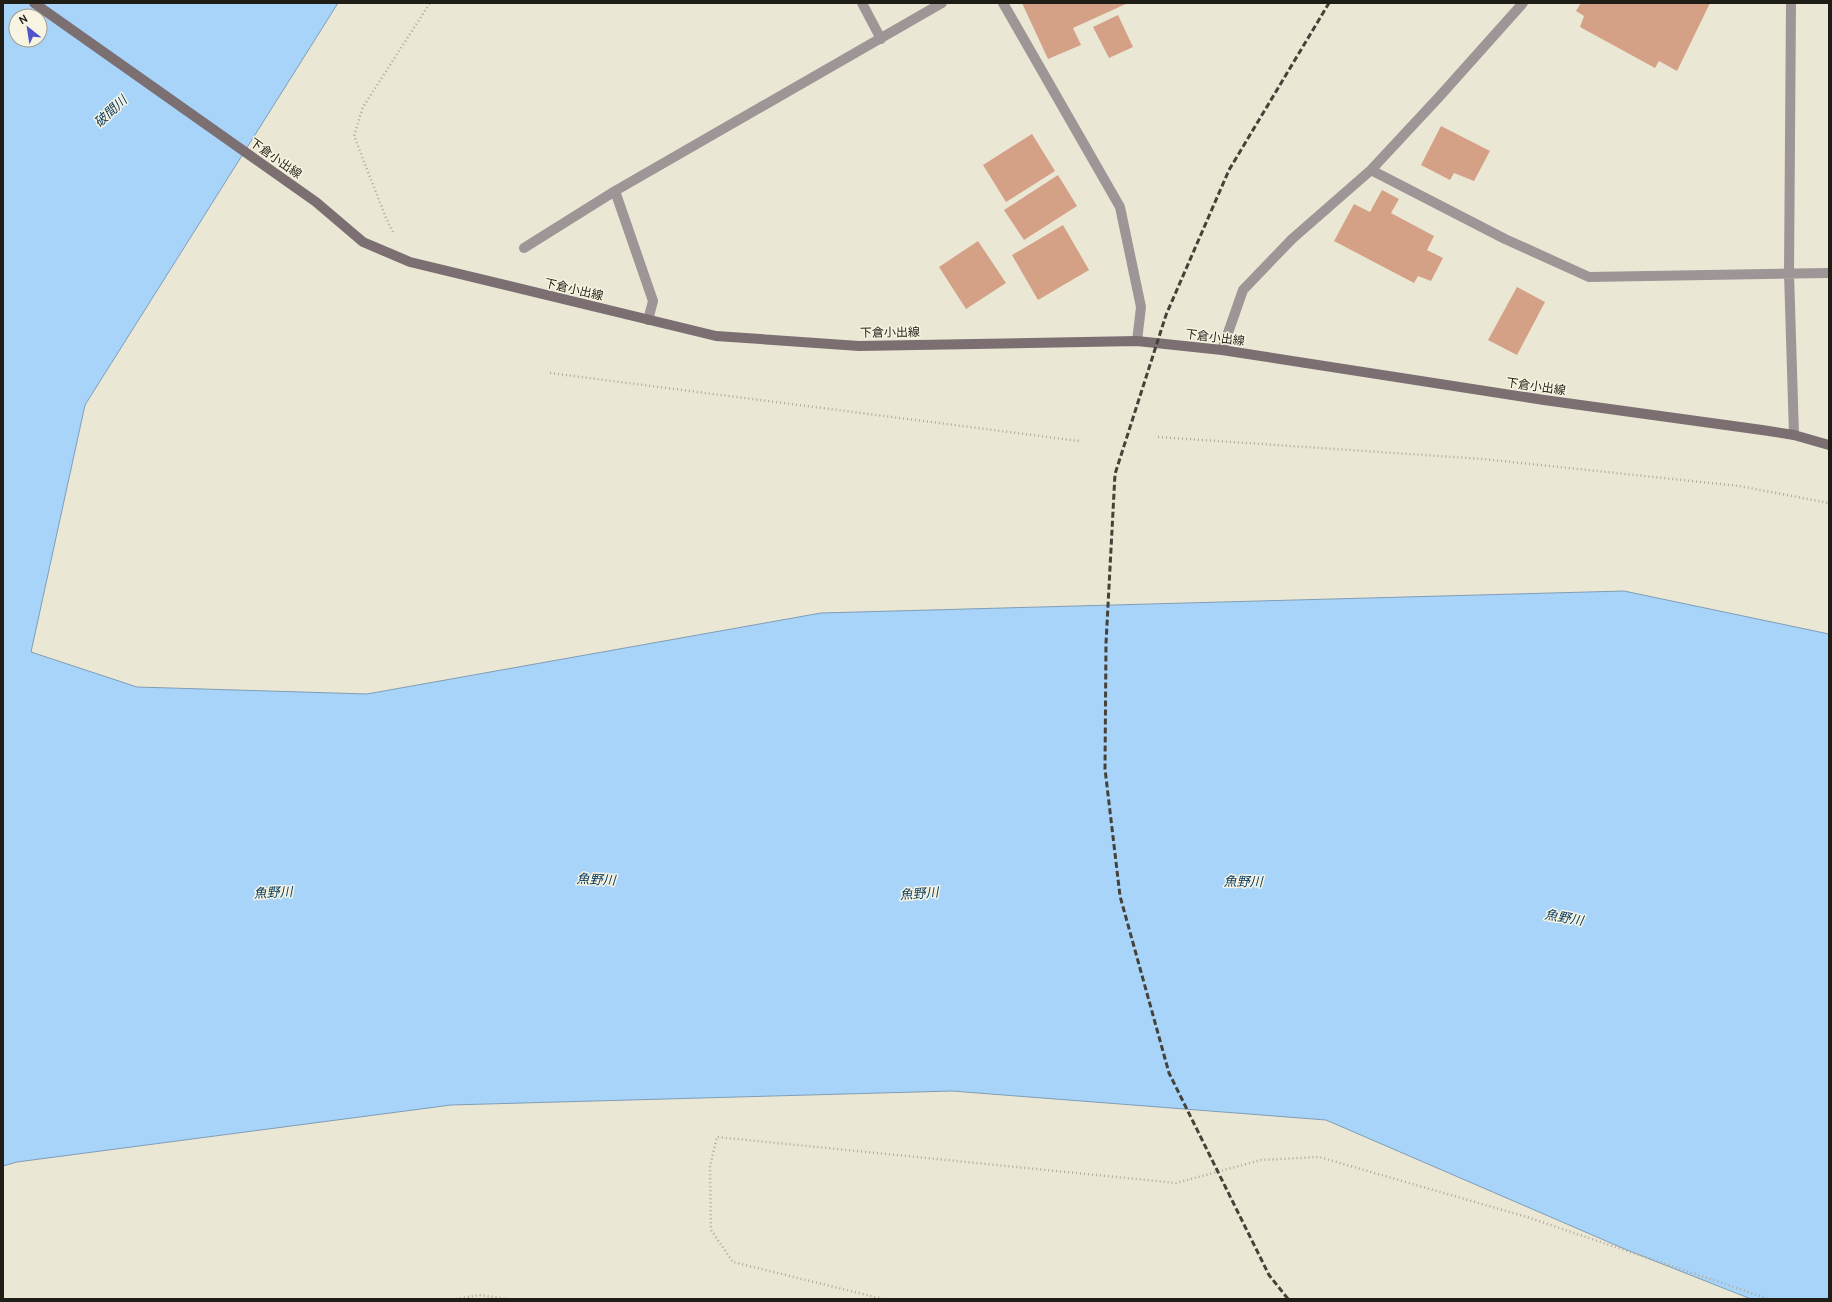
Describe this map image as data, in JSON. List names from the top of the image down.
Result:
{
  "streets": {
    "main road": ["下倉小出線"]
  },
  "water": ["破間川", "魚野川"],
  "north": "top left"
}
